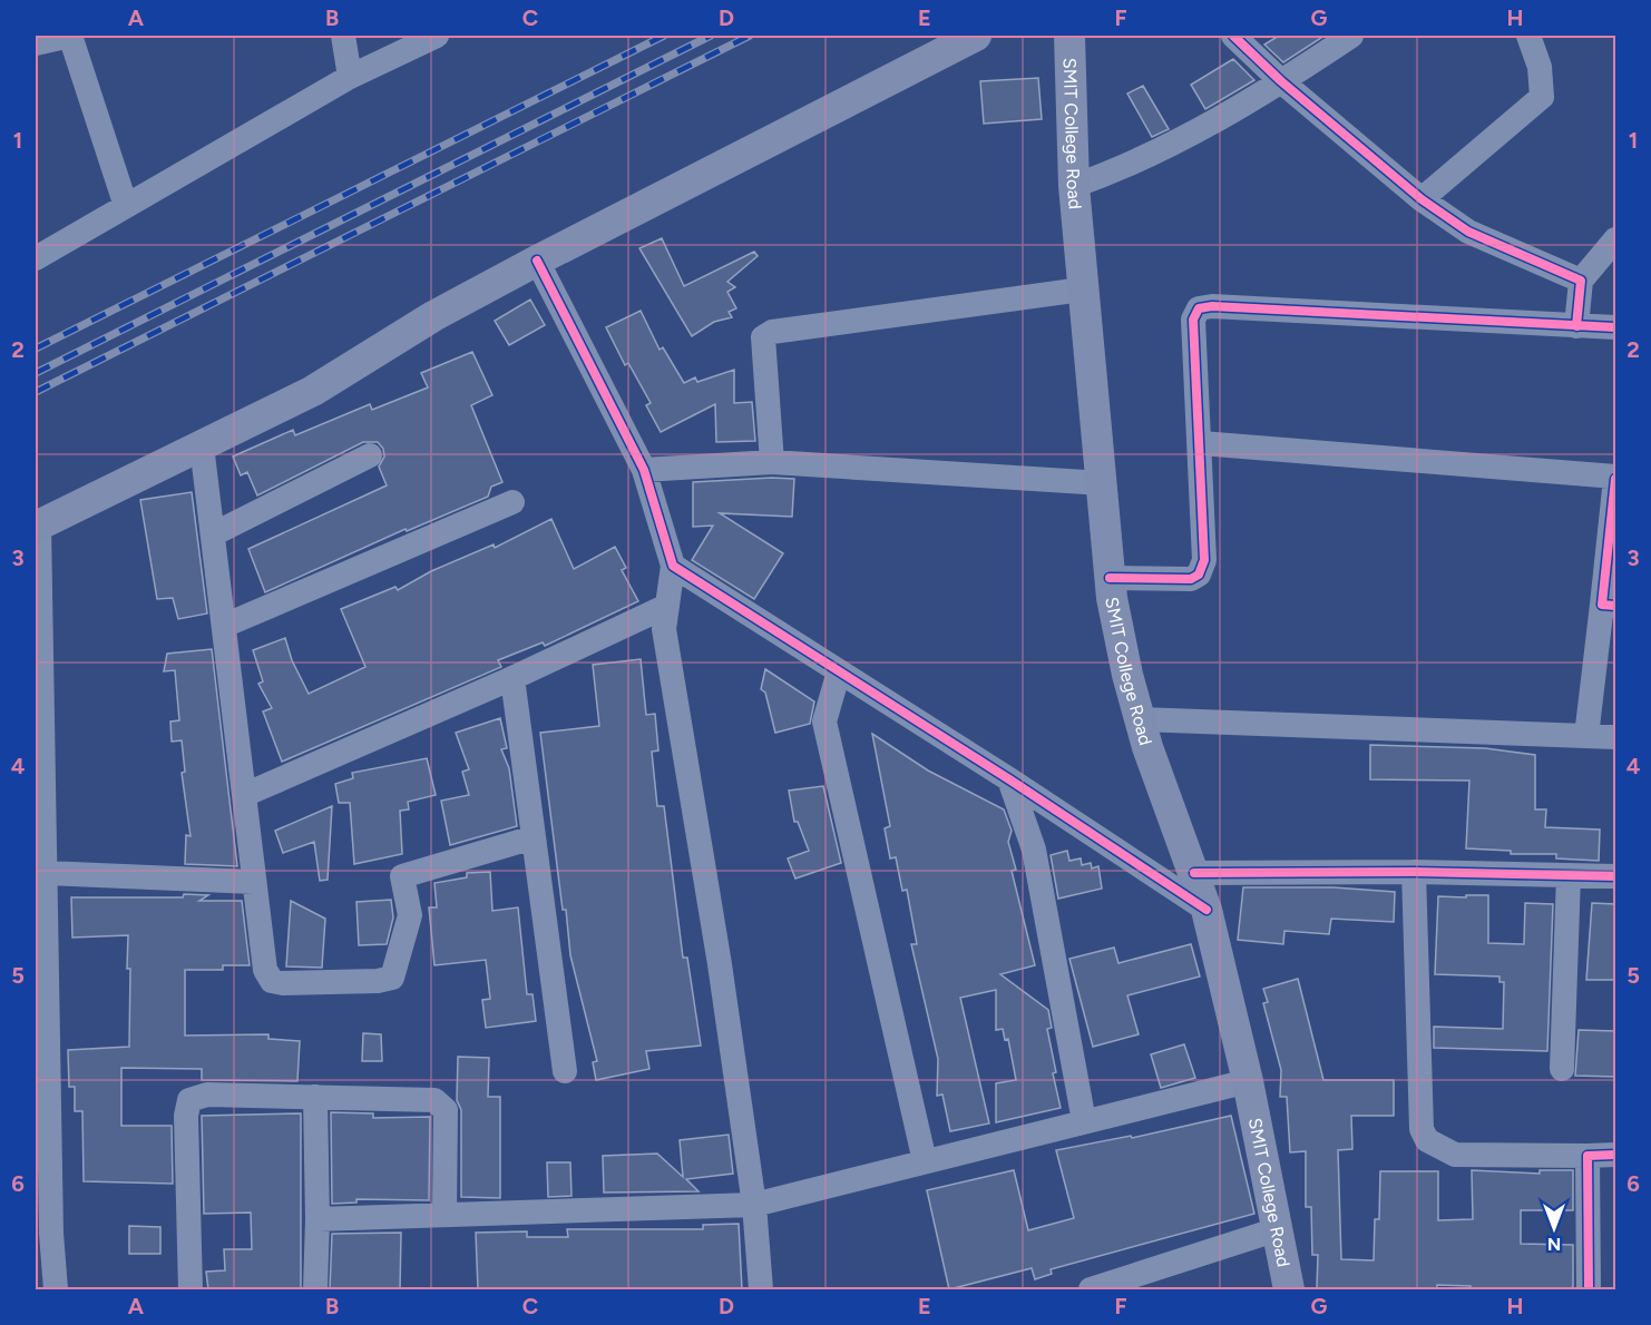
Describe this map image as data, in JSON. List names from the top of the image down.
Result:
{
  "streets": {
    "main road": ["SMIT College Road"]
  },
  "north": "bottom",
  "grid": {
    "columns": [
      "A",
      "B",
      "C",
      "D",
      "E",
      "F",
      "G",
      "H"
    ],
    "rows": [
      "1",
      "2",
      "3",
      "4",
      "5",
      "6"
    ]
  }
}
